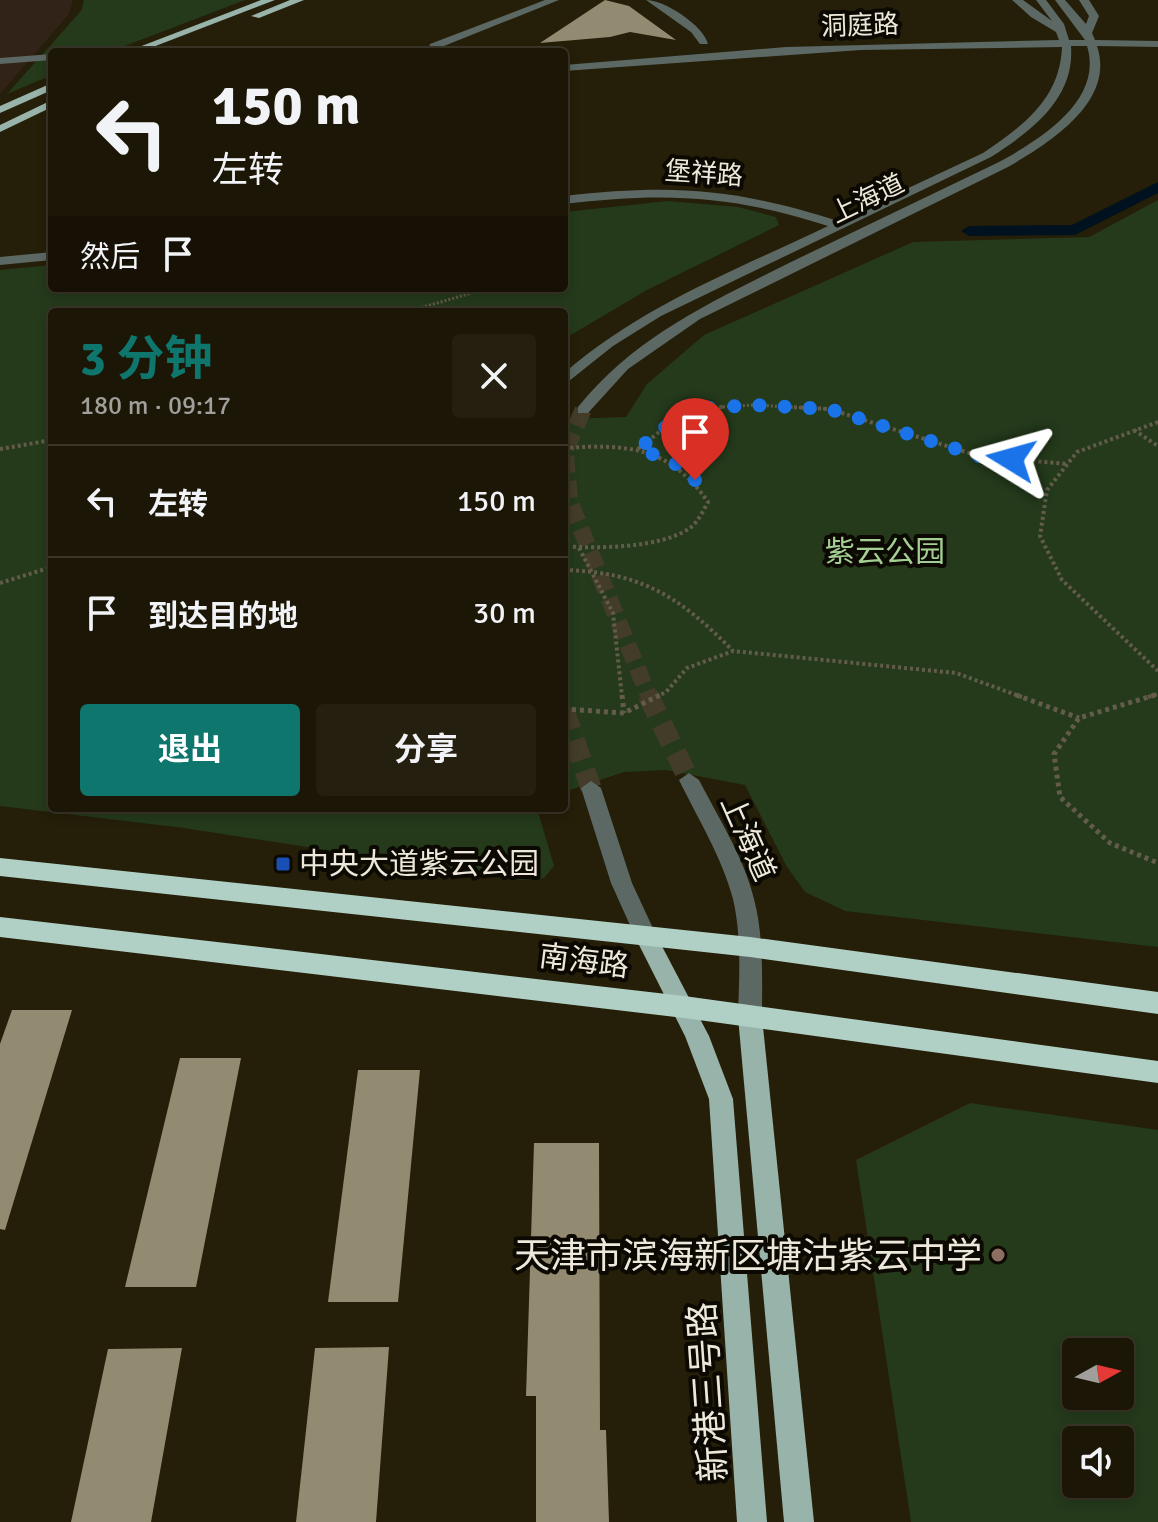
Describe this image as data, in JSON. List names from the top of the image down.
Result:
{
  "streets": {
    "highway": ["南海路"],
    "main road": ["新港三号路"],
    "street": ["洞庭路", "堡祥路", "上海道"]
  },
  "crossings": [
    ["洞庭路", "上海道"],
    ["堡祥路", "上海道"],
    ["上海道", "南海路"],
    ["南海路", "新港三号路"]
  ],
  "parks": ["紫云公园"],
  "places": {
    "transit": ["中央大道紫云公园"],
    "other": ["天津市滨海新区塘沽紫云中学"]
  },
  "north": "right",
  "page": {
    "turn": ["150 m", "左转"],
    "then": "然后",
    "heading": ["3 分钟", "180 m · 09:17"],
    "list": [
      {
        "name": "左转",
        "value": "150 m"
      },
      {
        "name": "到达目的地",
        "value": "30 m"
      }
    ],
    "buttons": ["退出", "分享"]
  }
}
